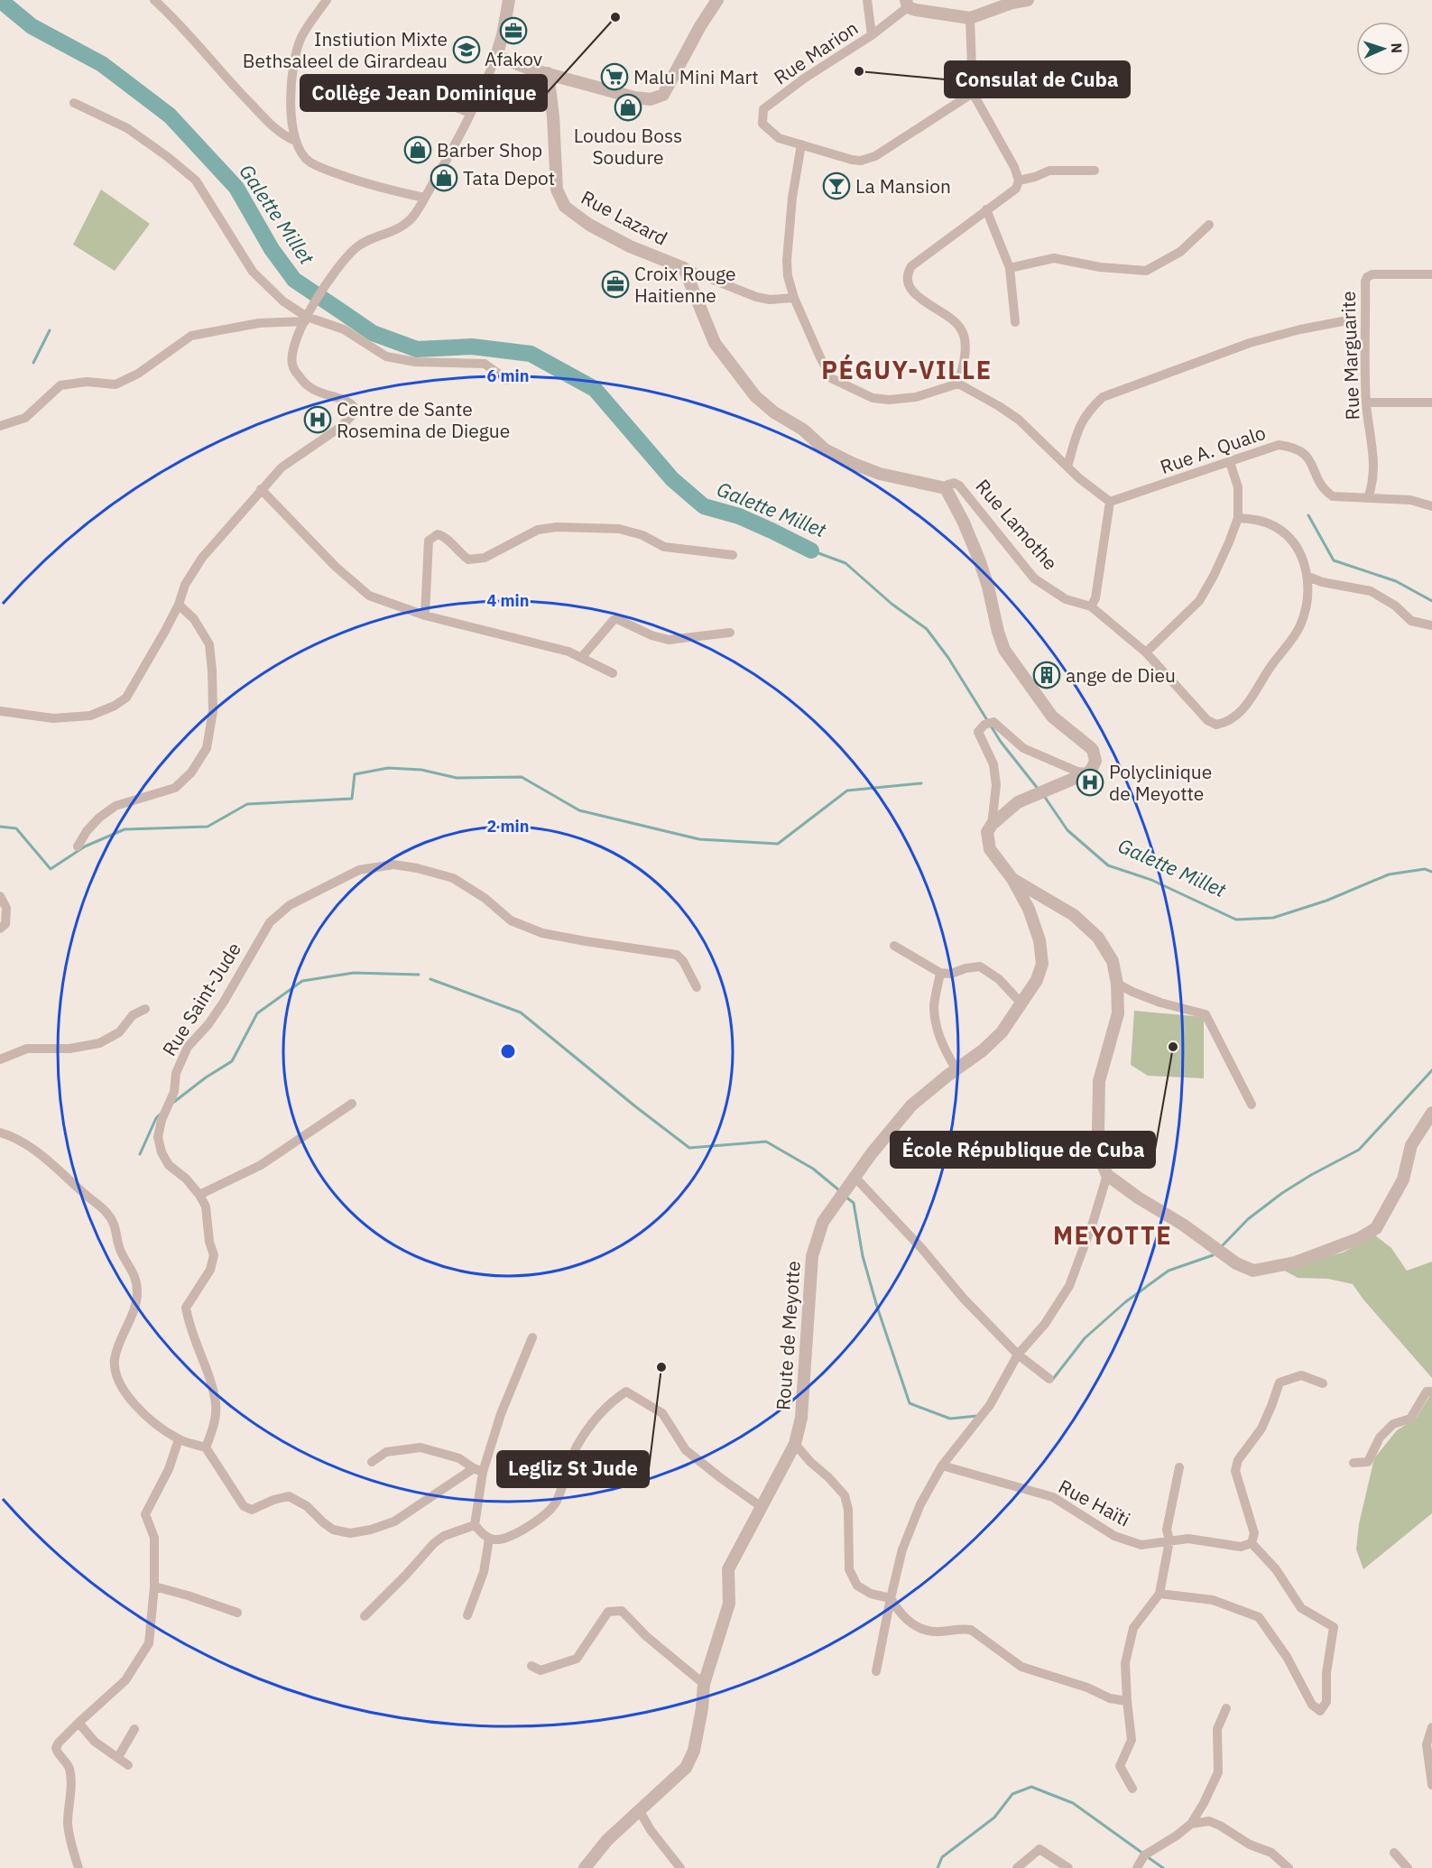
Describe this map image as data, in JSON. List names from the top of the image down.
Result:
{
  "streets": {
    "street": [
      "Rue Marion",
      "Rue Lazard",
      "Rue Marguarite",
      "Rue A. Qualo",
      "Rue Lamothe",
      "Rue Saint-Jude",
      "Route de Meyotte",
      "Rue Haïti"
    ]
  },
  "crossings": [
    ["Rue Lazard", "Rue Lamothe"],
    ["Rue Marguarite", "Rue A. Qualo"]
  ],
  "districts": ["PÉGUY-VILLE", "MEYOTTE"],
  "water": ["Galette Millet"],
  "places": {
    "other": [
      "Collège Jean Dominique",
      "Consulat de Cuba",
      "École République de Cuba",
      "Legliz St Jude"
    ],
    "office": ["Afakov", "Croix Rouge Haitienne"],
    "school or university": ["Instiution Mixte Bethsaleel de Girardeau"],
    "supermarket": ["Malu Mini Mart"],
    "shop": ["Loudou Boss Soudure", "Barber Shop", "Tata Depot"],
    "bar": ["La Mansion"],
    "hospital": ["Centre de Sante Rosemina de Diegue", "Polyclinique de Meyotte"],
    "building": ["ange de Dieu"]
  },
  "north": "right",
  "rings": ["6 min", "4 min", "2 min"]
}
